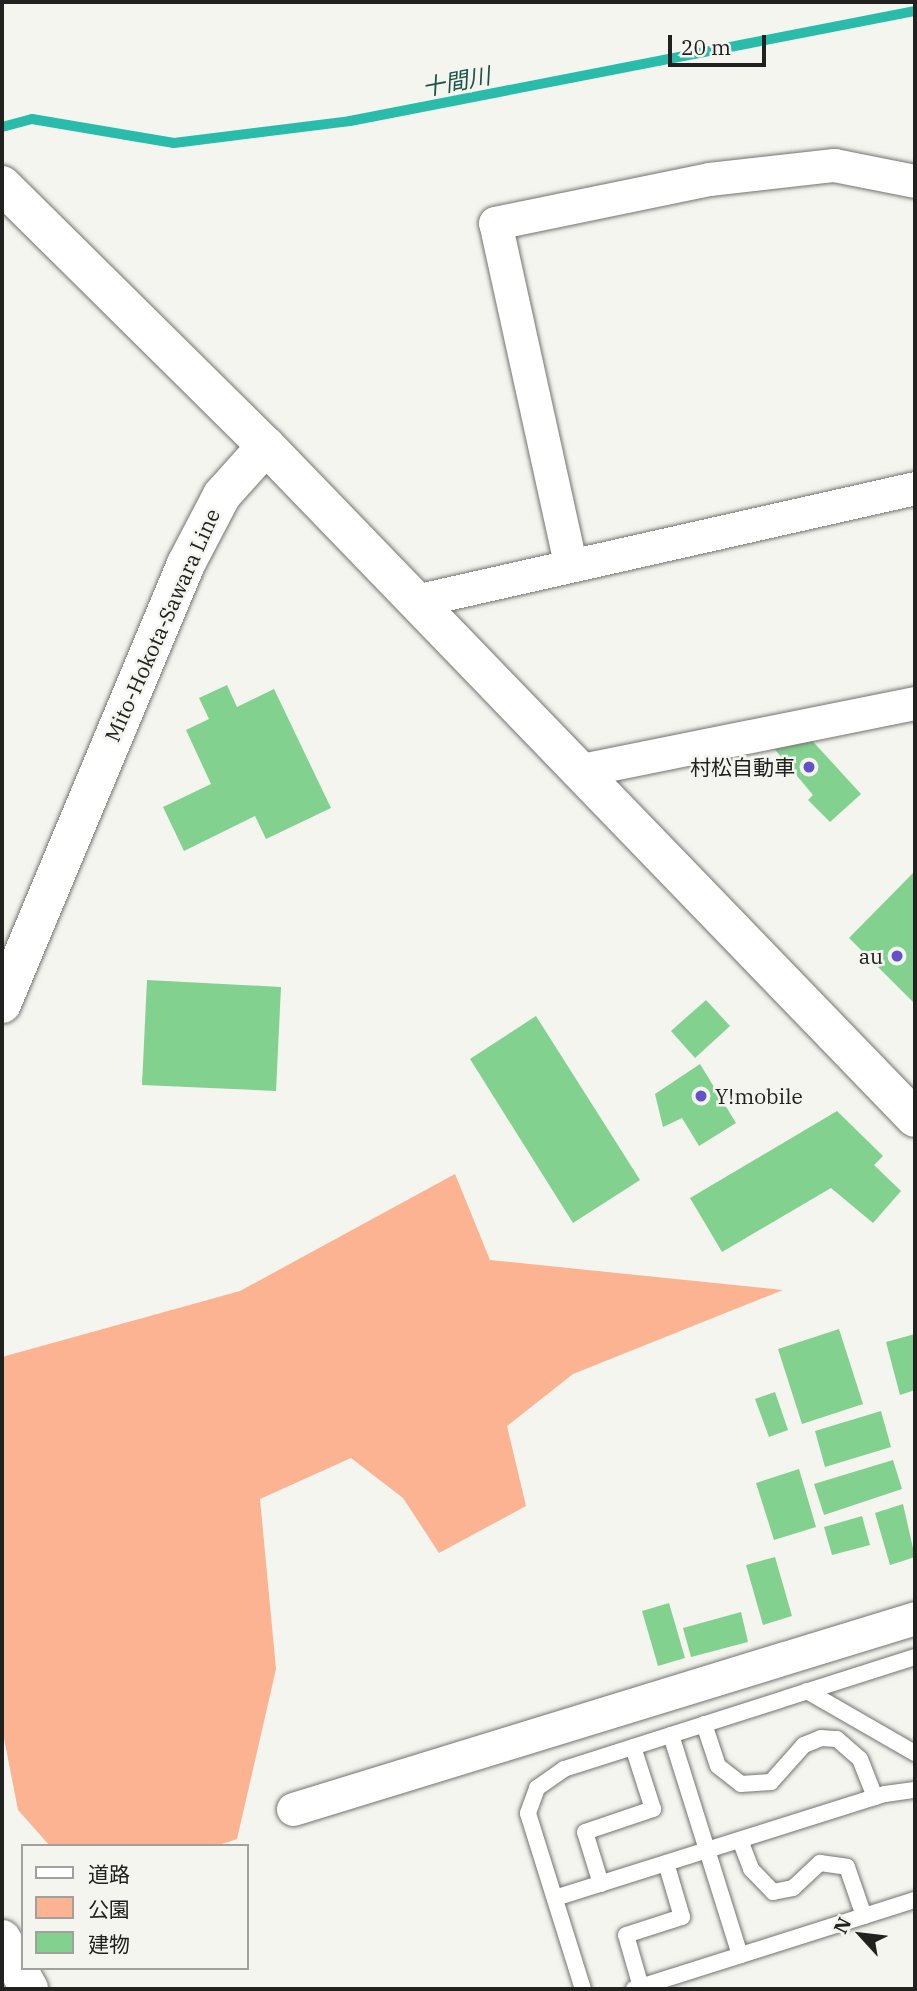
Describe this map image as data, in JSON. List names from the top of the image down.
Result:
{
  "streets": {
    "main road": ["Mito-Hokota-Sawara Line"]
  },
  "water": ["十間川"],
  "places": ["村松自動車", "au", "Y!mobile"],
  "legend": ["道路", "公園", "建物"],
  "scale_bar": "20 m",
  "north": "top left"
}
